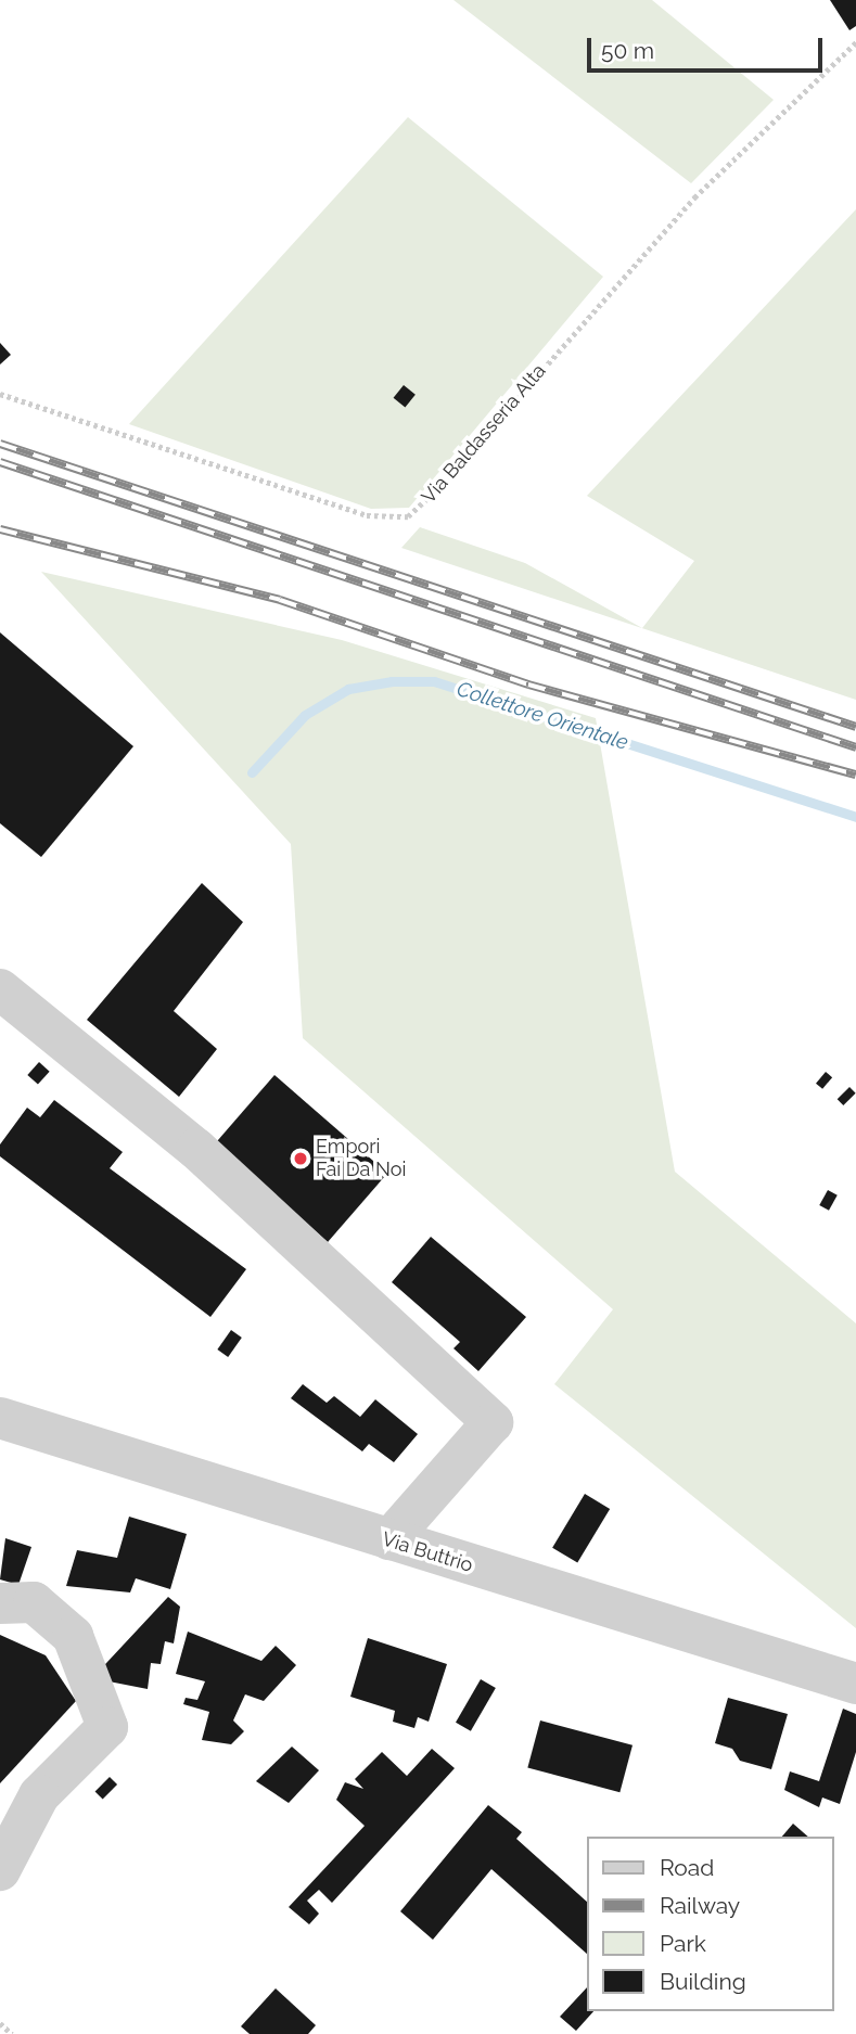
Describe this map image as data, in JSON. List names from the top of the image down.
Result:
{
  "streets": {
    "street": ["Via Buttrio"],
    "path": ["Via Baldasseria Alta"]
  },
  "water": ["Collettore Orientale"],
  "places": ["Empori Fai Da Noi"],
  "legend": [
    "Road",
    "Railway",
    "Park",
    "Building"
  ],
  "scale_bar": "50 m"
}
